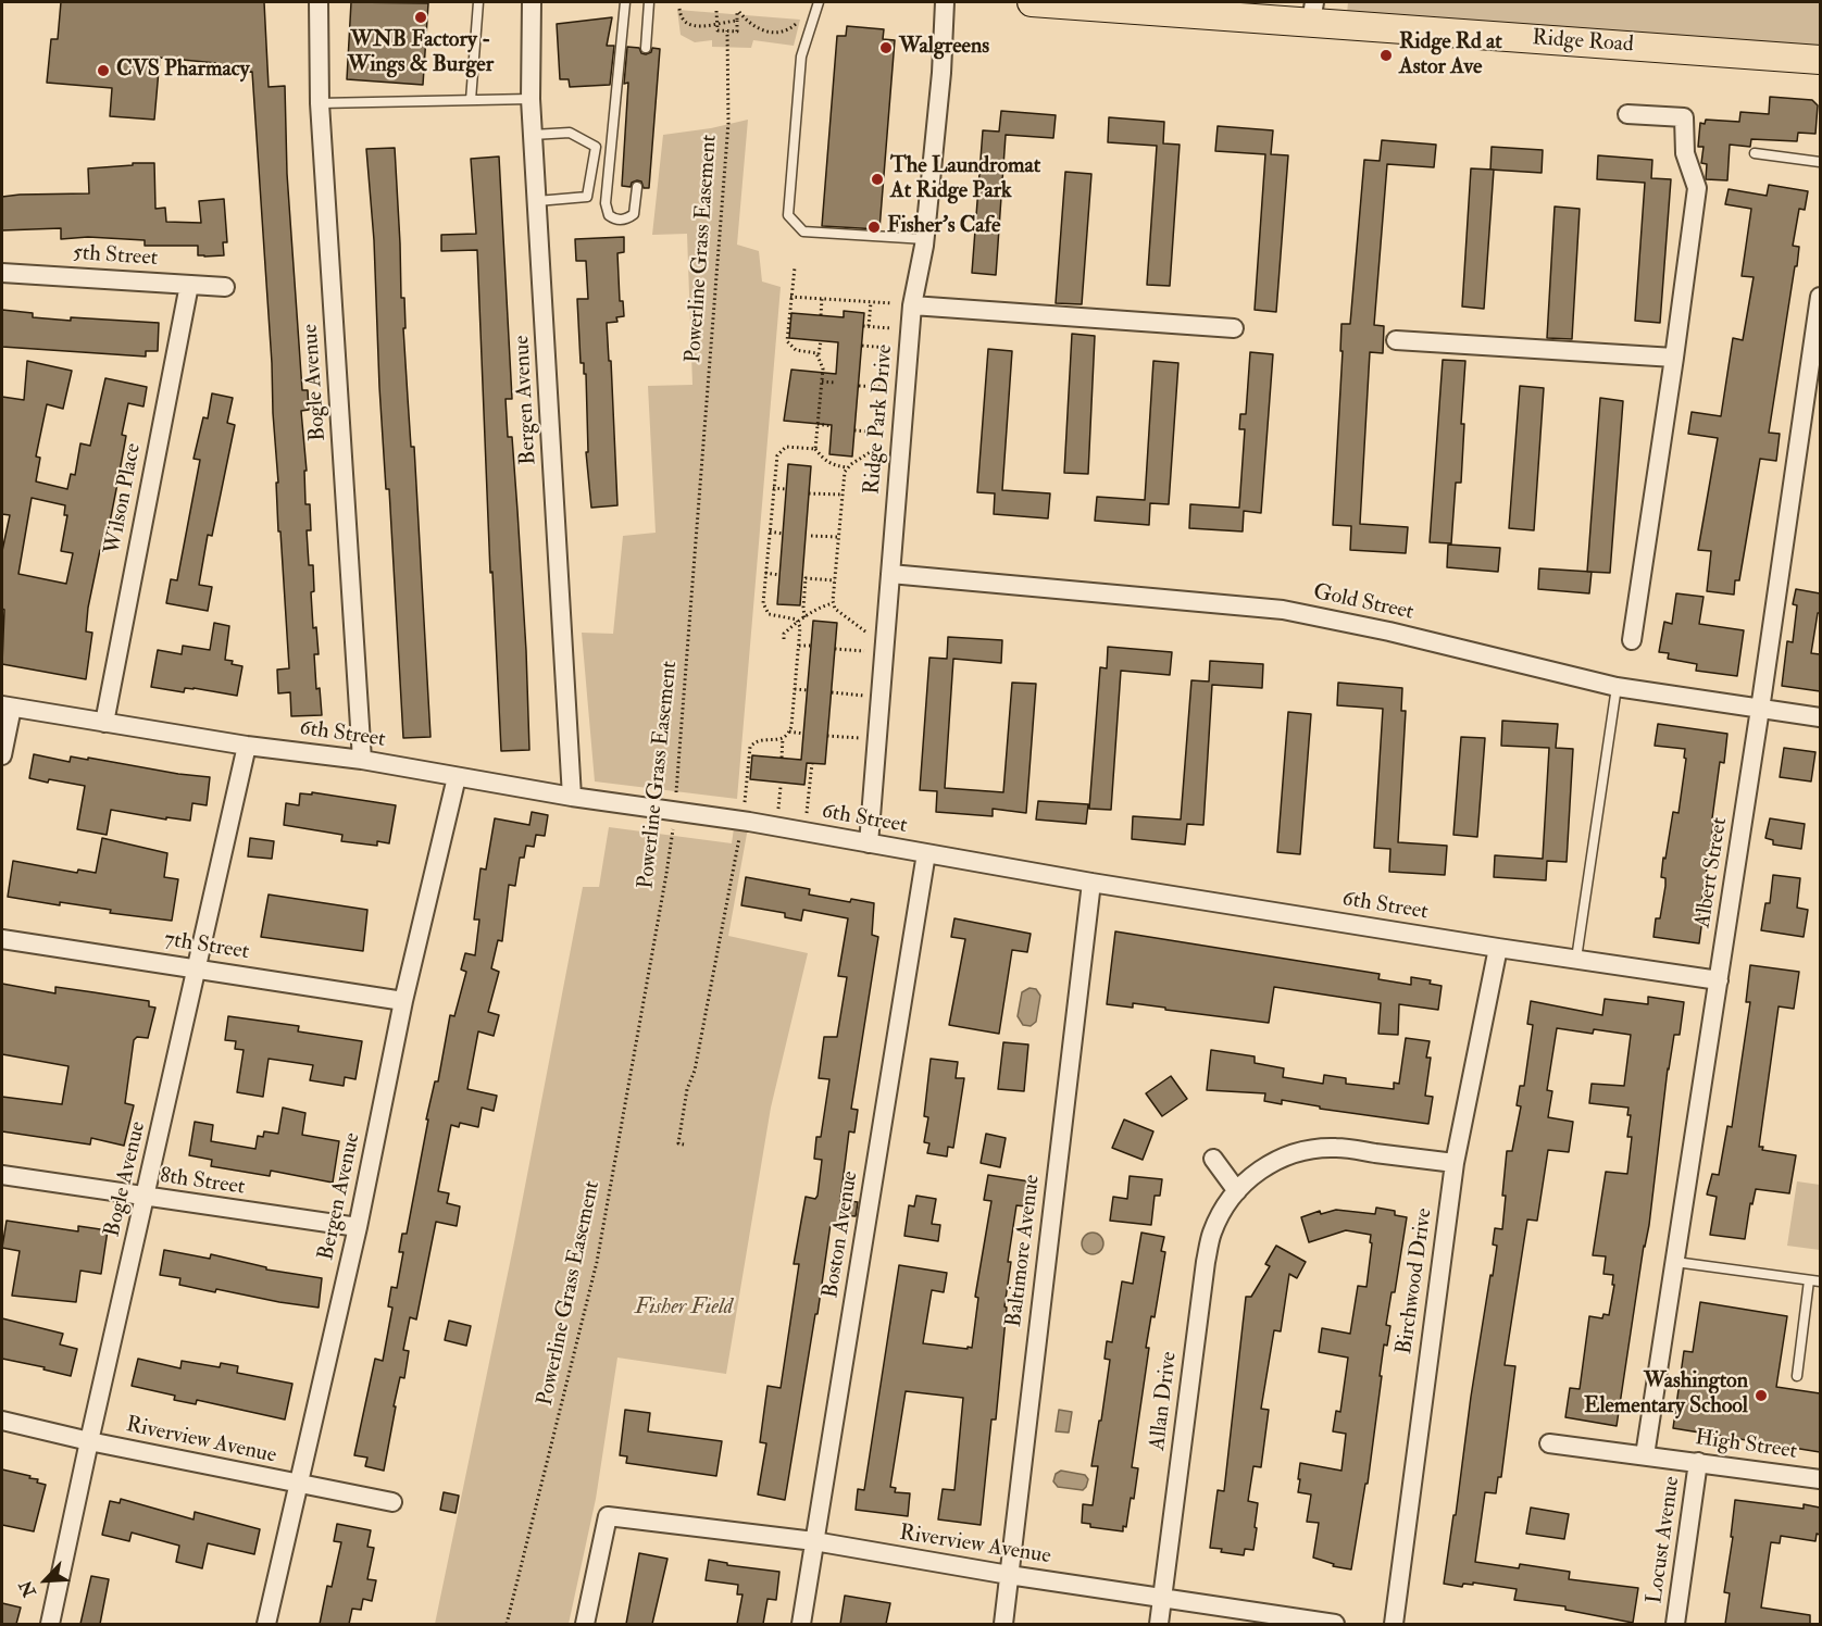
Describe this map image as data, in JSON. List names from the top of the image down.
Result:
{
  "streets": {
    "main road": ["Ridge Road"],
    "street": [
      "5th Street",
      "Bogle Avenue",
      "Bergen Avenue",
      "Ridge Park Drive",
      "Wilson Place",
      "Gold Street",
      "6th Street",
      "Albert Street",
      "7th Street",
      "8th Street",
      "Boston Avenue",
      "Baltimore Avenue",
      "Birchwood Drive",
      "Allan Drive",
      "Riverview Avenue",
      "High Street",
      "Locust Avenue"
    ],
    "path": ["Powerline Grass Easement"]
  },
  "crossings": [
    ["Powerline Grass Easement", "6th Street"],
    ["5th Street", "Wilson Place"],
    ["Bogle Avenue", "6th Street"],
    ["Bogle Avenue", "7th Street"],
    ["Bogle Avenue", "8th Street"],
    ["Bogle Avenue", "Riverview Avenue"],
    ["Bergen Avenue", "6th Street"],
    ["Bergen Avenue", "7th Street"],
    ["Bergen Avenue", "8th Street"],
    ["Bergen Avenue", "Riverview Avenue"],
    ["Ridge Park Drive", "Gold Street"],
    ["Ridge Park Drive", "6th Street"],
    ["Wilson Place", "6th Street"],
    ["Gold Street", "Albert Street"],
    ["6th Street", "Albert Street"],
    ["6th Street", "Boston Avenue"],
    ["6th Street", "Baltimore Avenue"],
    ["6th Street", "Birchwood Drive"],
    ["Albert Street", "High Street"],
    ["Boston Avenue", "Riverview Avenue"],
    ["Baltimore Avenue", "Riverview Avenue"],
    ["Birchwood Drive", "Allan Drive"],
    ["Allan Drive", "Riverview Avenue"],
    ["High Street", "Locust Avenue"]
  ],
  "parks": ["Fisher Field"],
  "places": [
    "WNB Factory - Wings & Burger",
    "Walgreens",
    "Ridge Rd at Astor Ave",
    "CVS Pharmacy",
    "The Laundromat At Ridge Park",
    "Fisher's Cafe",
    "Washington Elementary School"
  ],
  "north": "bottom left"
}
